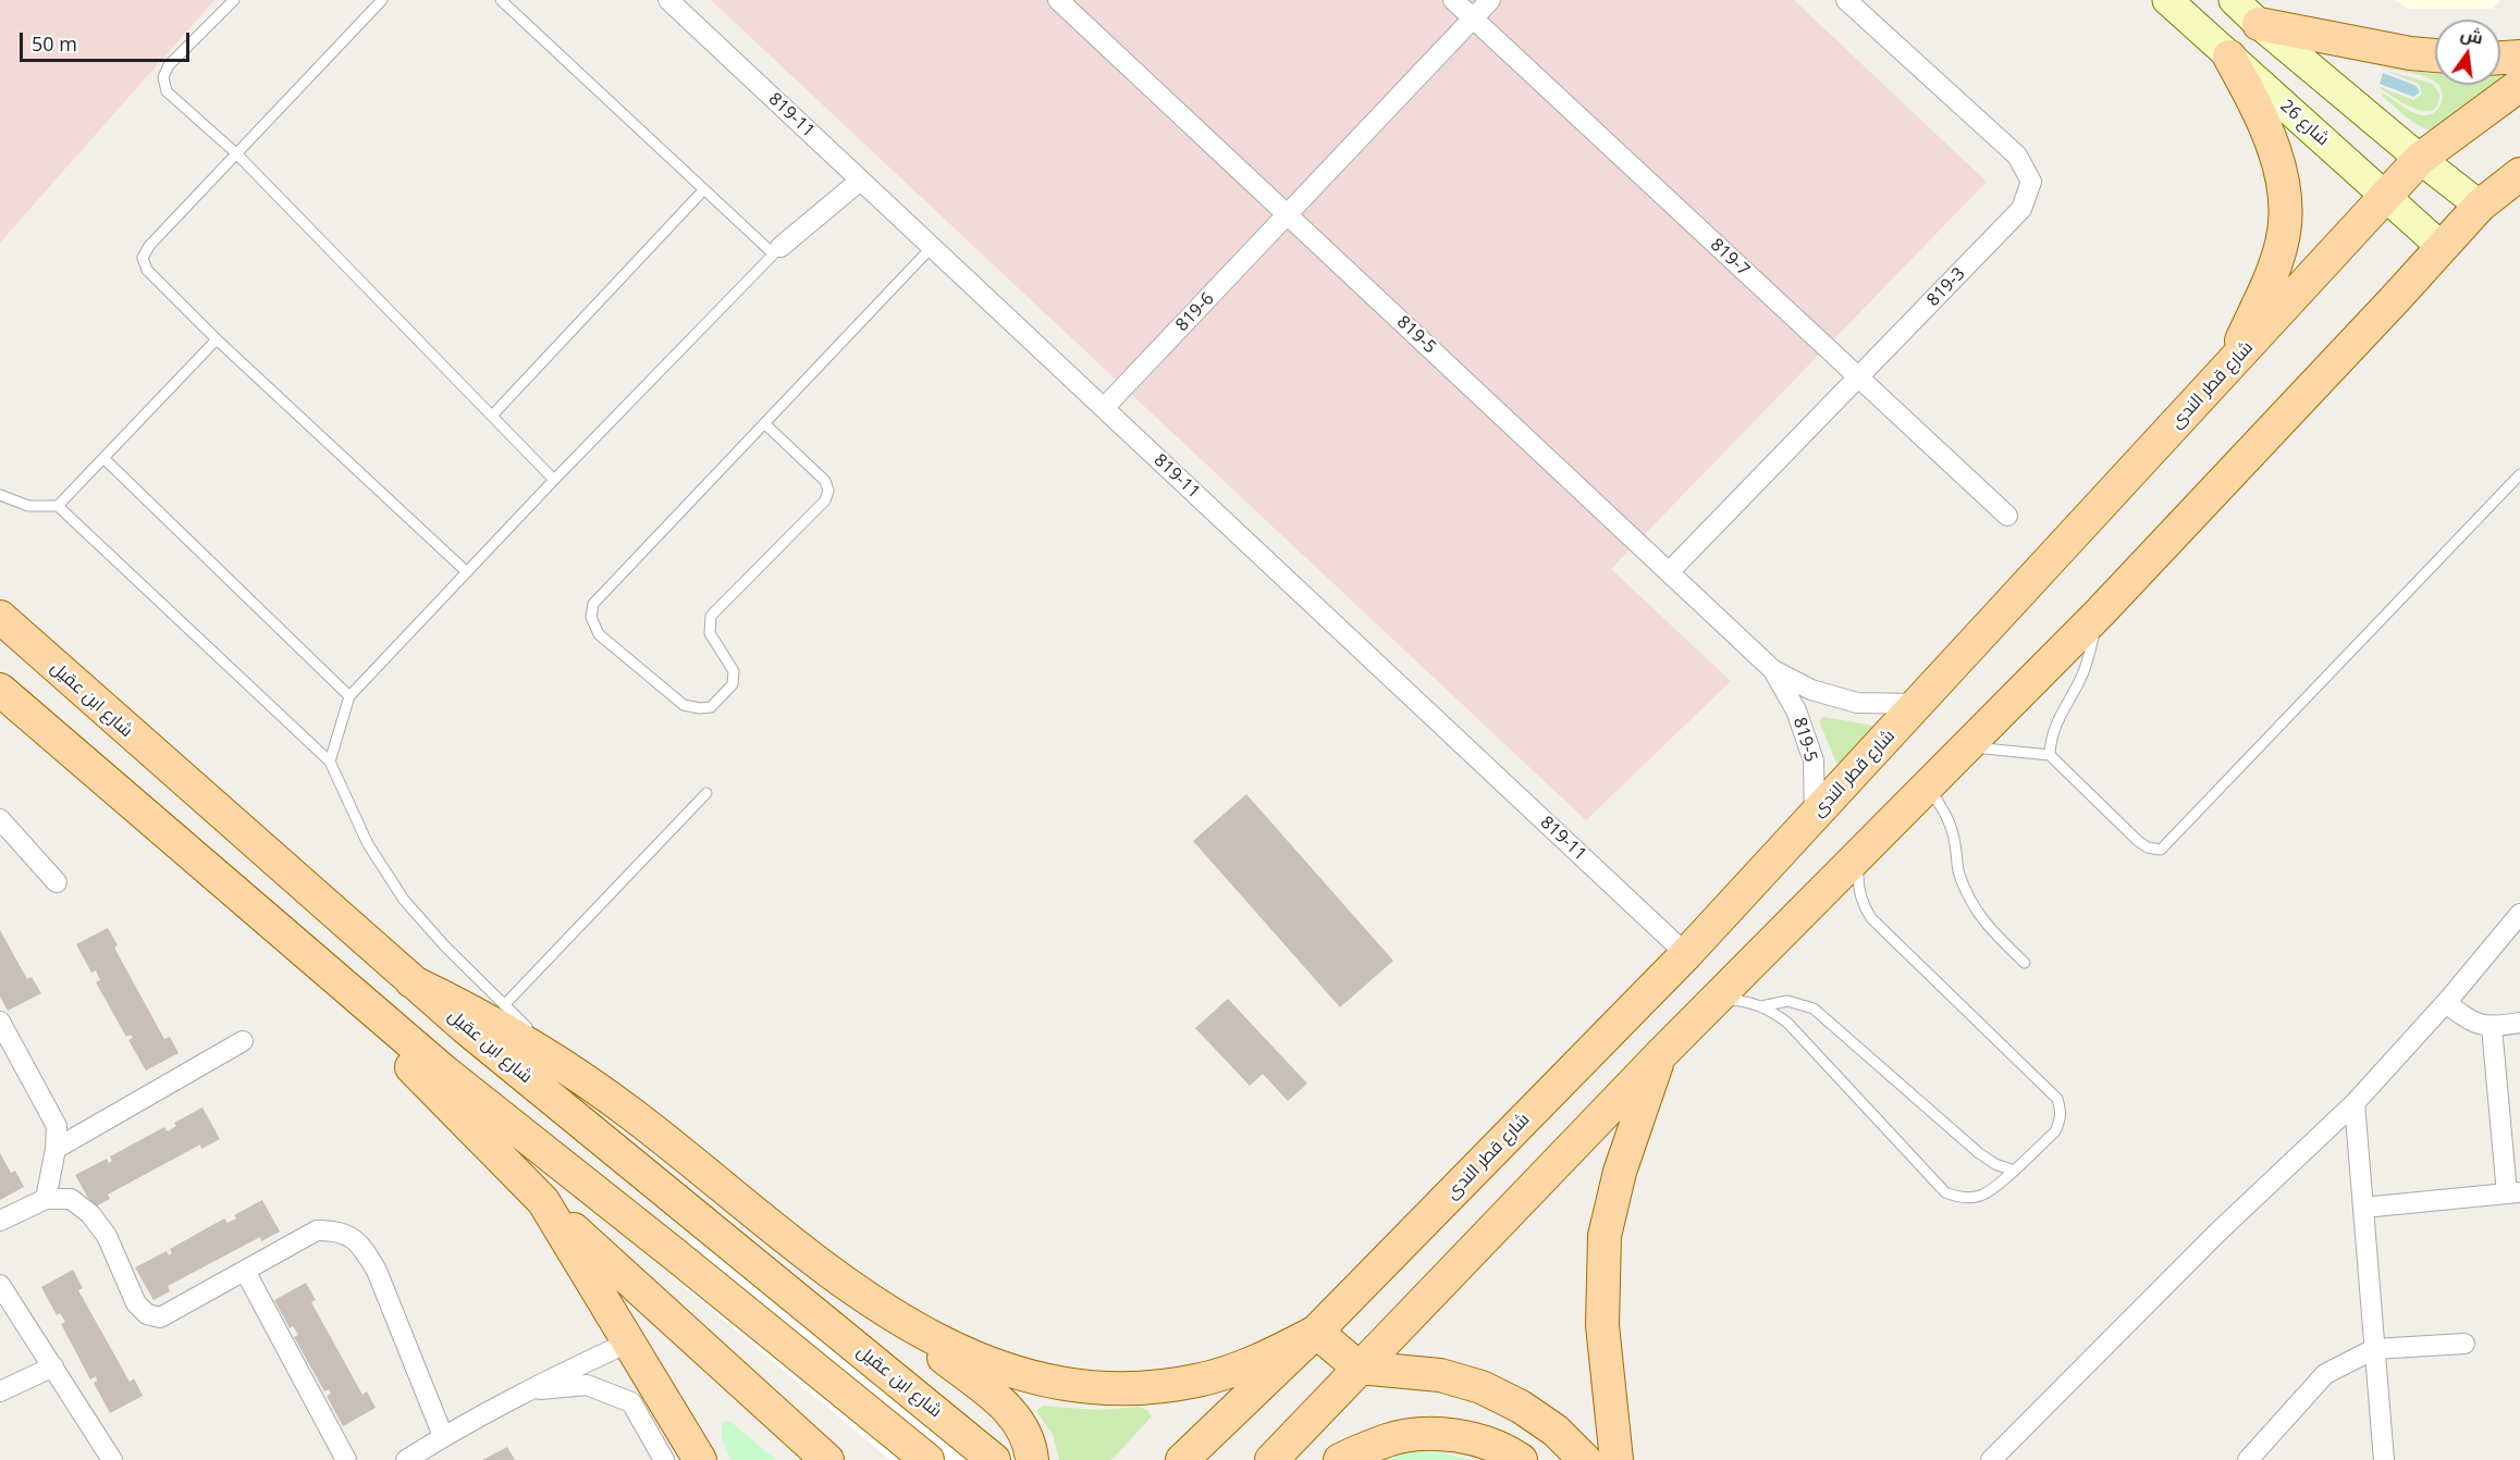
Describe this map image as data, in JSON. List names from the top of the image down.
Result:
{
  "streets": {
    "main road": ["شارع 26", "شارع قطر الندى", "شارع ابن عقيل"],
    "street": [
      "819-11",
      "819-7",
      "819-3",
      "819-6",
      "819-5"
    ]
  },
  "crossings": [
    ["819-11", "819-6"],
    ["819-11", "شارع قطر الندى"],
    ["شارع 26", "شارع قطر الندى"],
    ["819-7", "819-3"],
    ["819-7", "819-6"],
    ["819-3", "819-5"],
    ["819-6", "819-5"],
    ["819-5", "شارع قطر الندى"]
  ],
  "scale_bar": "50 m",
  "north": "top"
}
